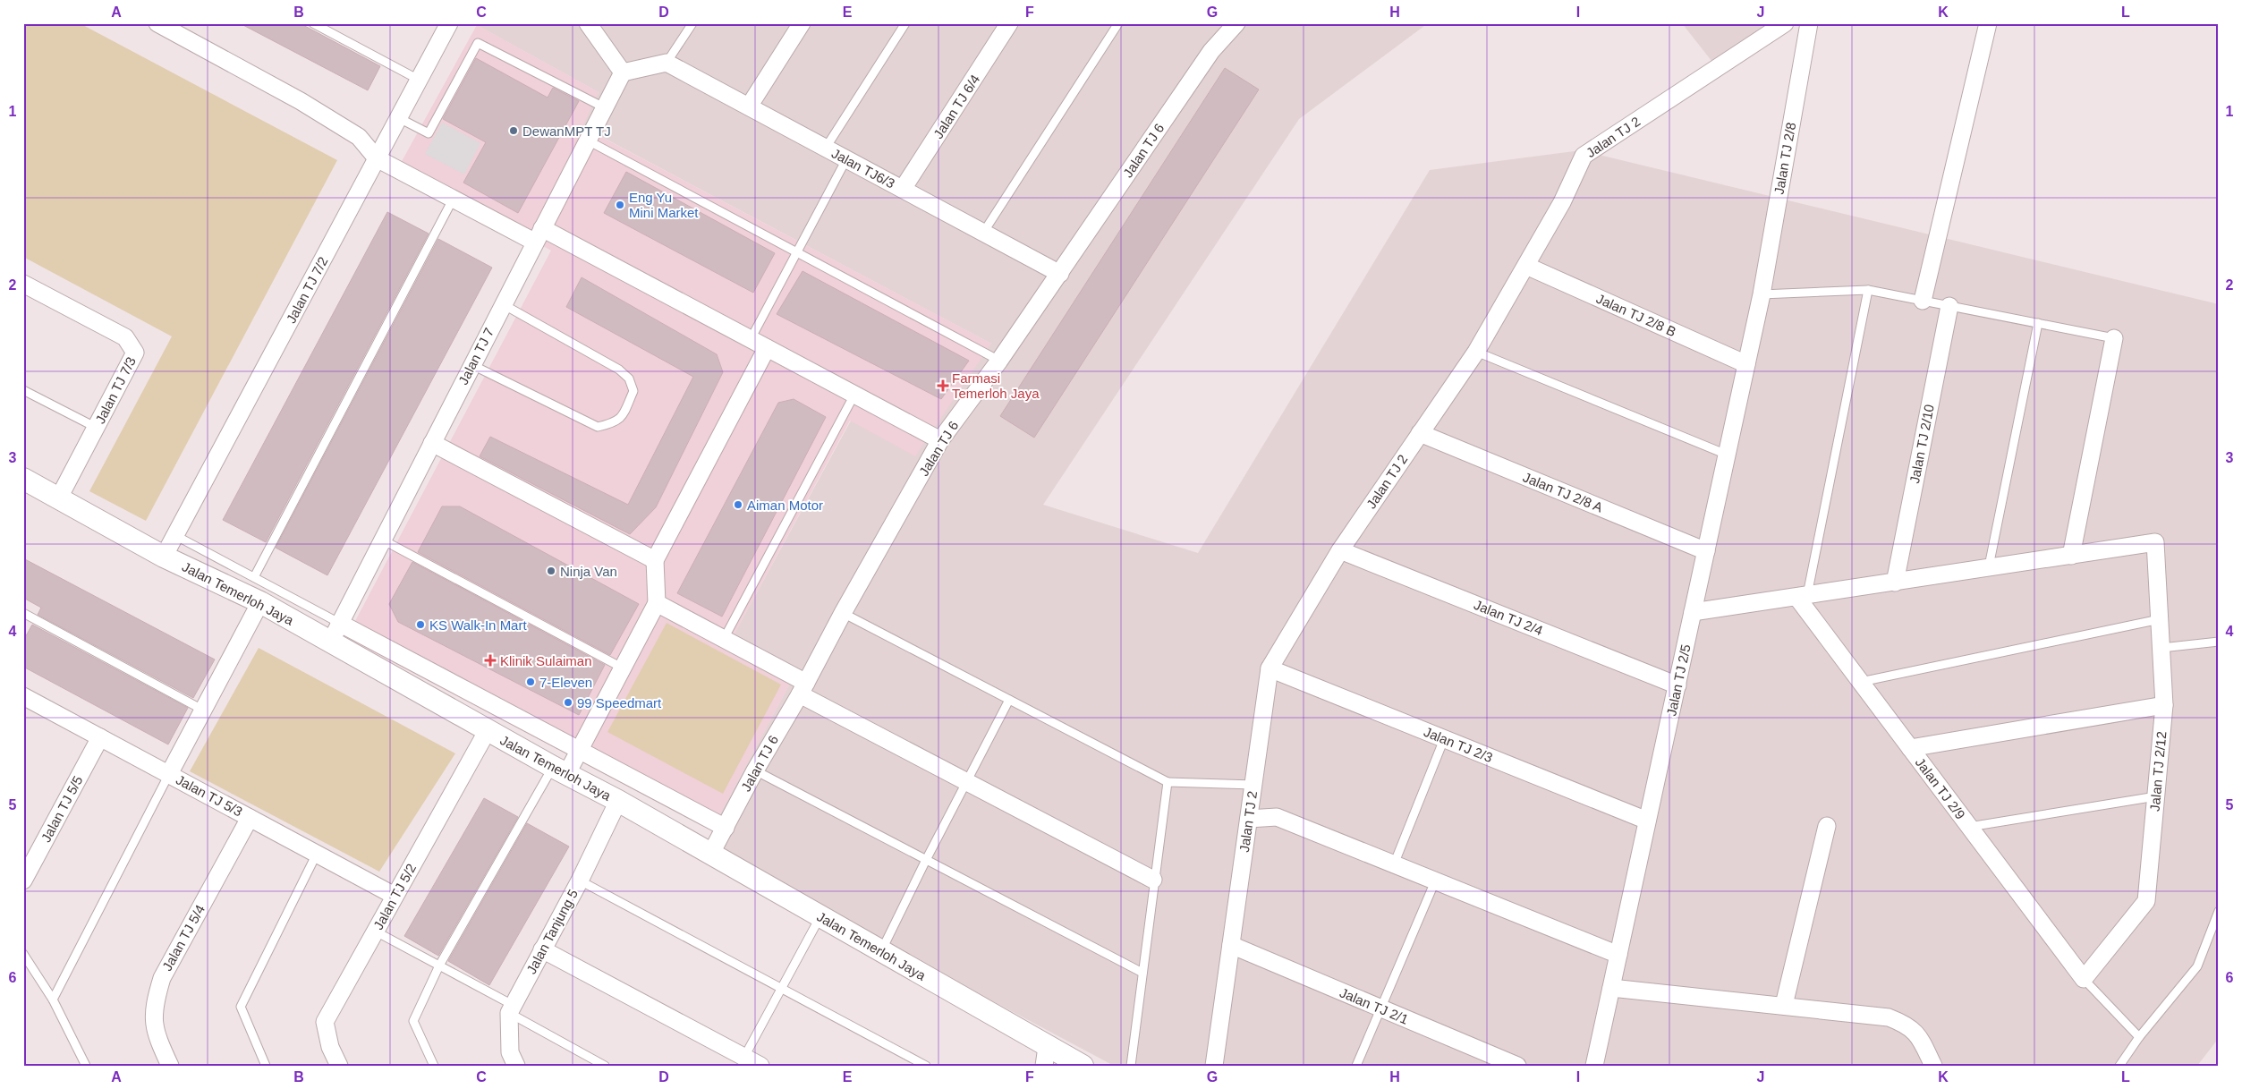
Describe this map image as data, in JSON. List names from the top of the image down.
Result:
{
  "streets": {
    "street": [
      "Jalan TJ 6/4",
      "Jalan TJ 2",
      "Jalan TJ 6",
      "Jalan TJ 2/8",
      "Jalan TJ6/3",
      "Jalan TJ 7/2",
      "Jalan TJ 2/8 B",
      "Jalan TJ 7",
      "Jalan TJ 7/3",
      "Jalan TJ 2/10",
      "Jalan TJ 2/8 A",
      "Jalan Temerloh Jaya",
      "Jalan TJ 2/4",
      "Jalan TJ 2/5",
      "Jalan TJ 2/3",
      "Jalan TJ 2/12",
      "Jalan TJ 2/9",
      "Jalan TJ 5/3",
      "Jalan TJ 5/5",
      "Jalan TJ 5/2",
      "Jalan Tanjung 5",
      "Jalan TJ 5/4",
      "Jalan TJ 2/1"
    ]
  },
  "crossings": [
    ["Jalan TJ 6/4", "Jalan TJ6/3"],
    ["Jalan TJ 2", "Jalan TJ 2/8 B"],
    ["Jalan TJ 2", "Jalan TJ 2/8 A"],
    ["Jalan TJ 2", "Jalan TJ 2/4"],
    ["Jalan TJ 2", "Jalan TJ 2/3"],
    ["Jalan TJ 2", "Jalan TJ 2/1"],
    ["Jalan TJ 6", "Jalan TJ6/3"],
    ["Jalan TJ 6", "Jalan Temerloh Jaya"],
    ["Jalan TJ 2/8", "Jalan TJ 2/5"],
    ["Jalan TJ 7/2", "Jalan Temerloh Jaya"],
    ["Jalan TJ 2/8 B", "Jalan TJ 2/5"],
    ["Jalan TJ 7", "Jalan Temerloh Jaya"],
    ["Jalan TJ 7/3", "Jalan Temerloh Jaya"],
    ["Jalan TJ 2/8 A", "Jalan TJ 2/5"],
    ["Jalan Temerloh Jaya", "Jalan TJ 5/2"],
    ["Jalan Temerloh Jaya", "Jalan Tanjung 5"],
    ["Jalan TJ 2/4", "Jalan TJ 2/5"],
    ["Jalan TJ 2/5", "Jalan TJ 2/3"],
    ["Jalan TJ 2/12", "Jalan TJ 2/9"],
    ["Jalan TJ 5/3", "Jalan TJ 5/5"],
    ["Jalan TJ 5/3", "Jalan TJ 5/2"],
    ["Jalan TJ 5/3", "Jalan TJ 5/4"]
  ],
  "places": {
    "other": [
      "DewanMPT TJ",
      "Eng Yu Mini Market",
      "Aiman Motor",
      "Ninja Van",
      "KS Walk-In Mart",
      "7-Eleven",
      "99 Speedmart"
    ],
    "health": ["Farmasi Temerloh Jaya", "Klinik Sulaiman"]
  },
  "grid": {
    "columns": [
      "A",
      "B",
      "C",
      "D",
      "E",
      "F",
      "G",
      "H",
      "I",
      "J",
      "K",
      "L"
    ],
    "rows": [
      "1",
      "2",
      "3",
      "4",
      "5",
      "6"
    ]
  }
}
